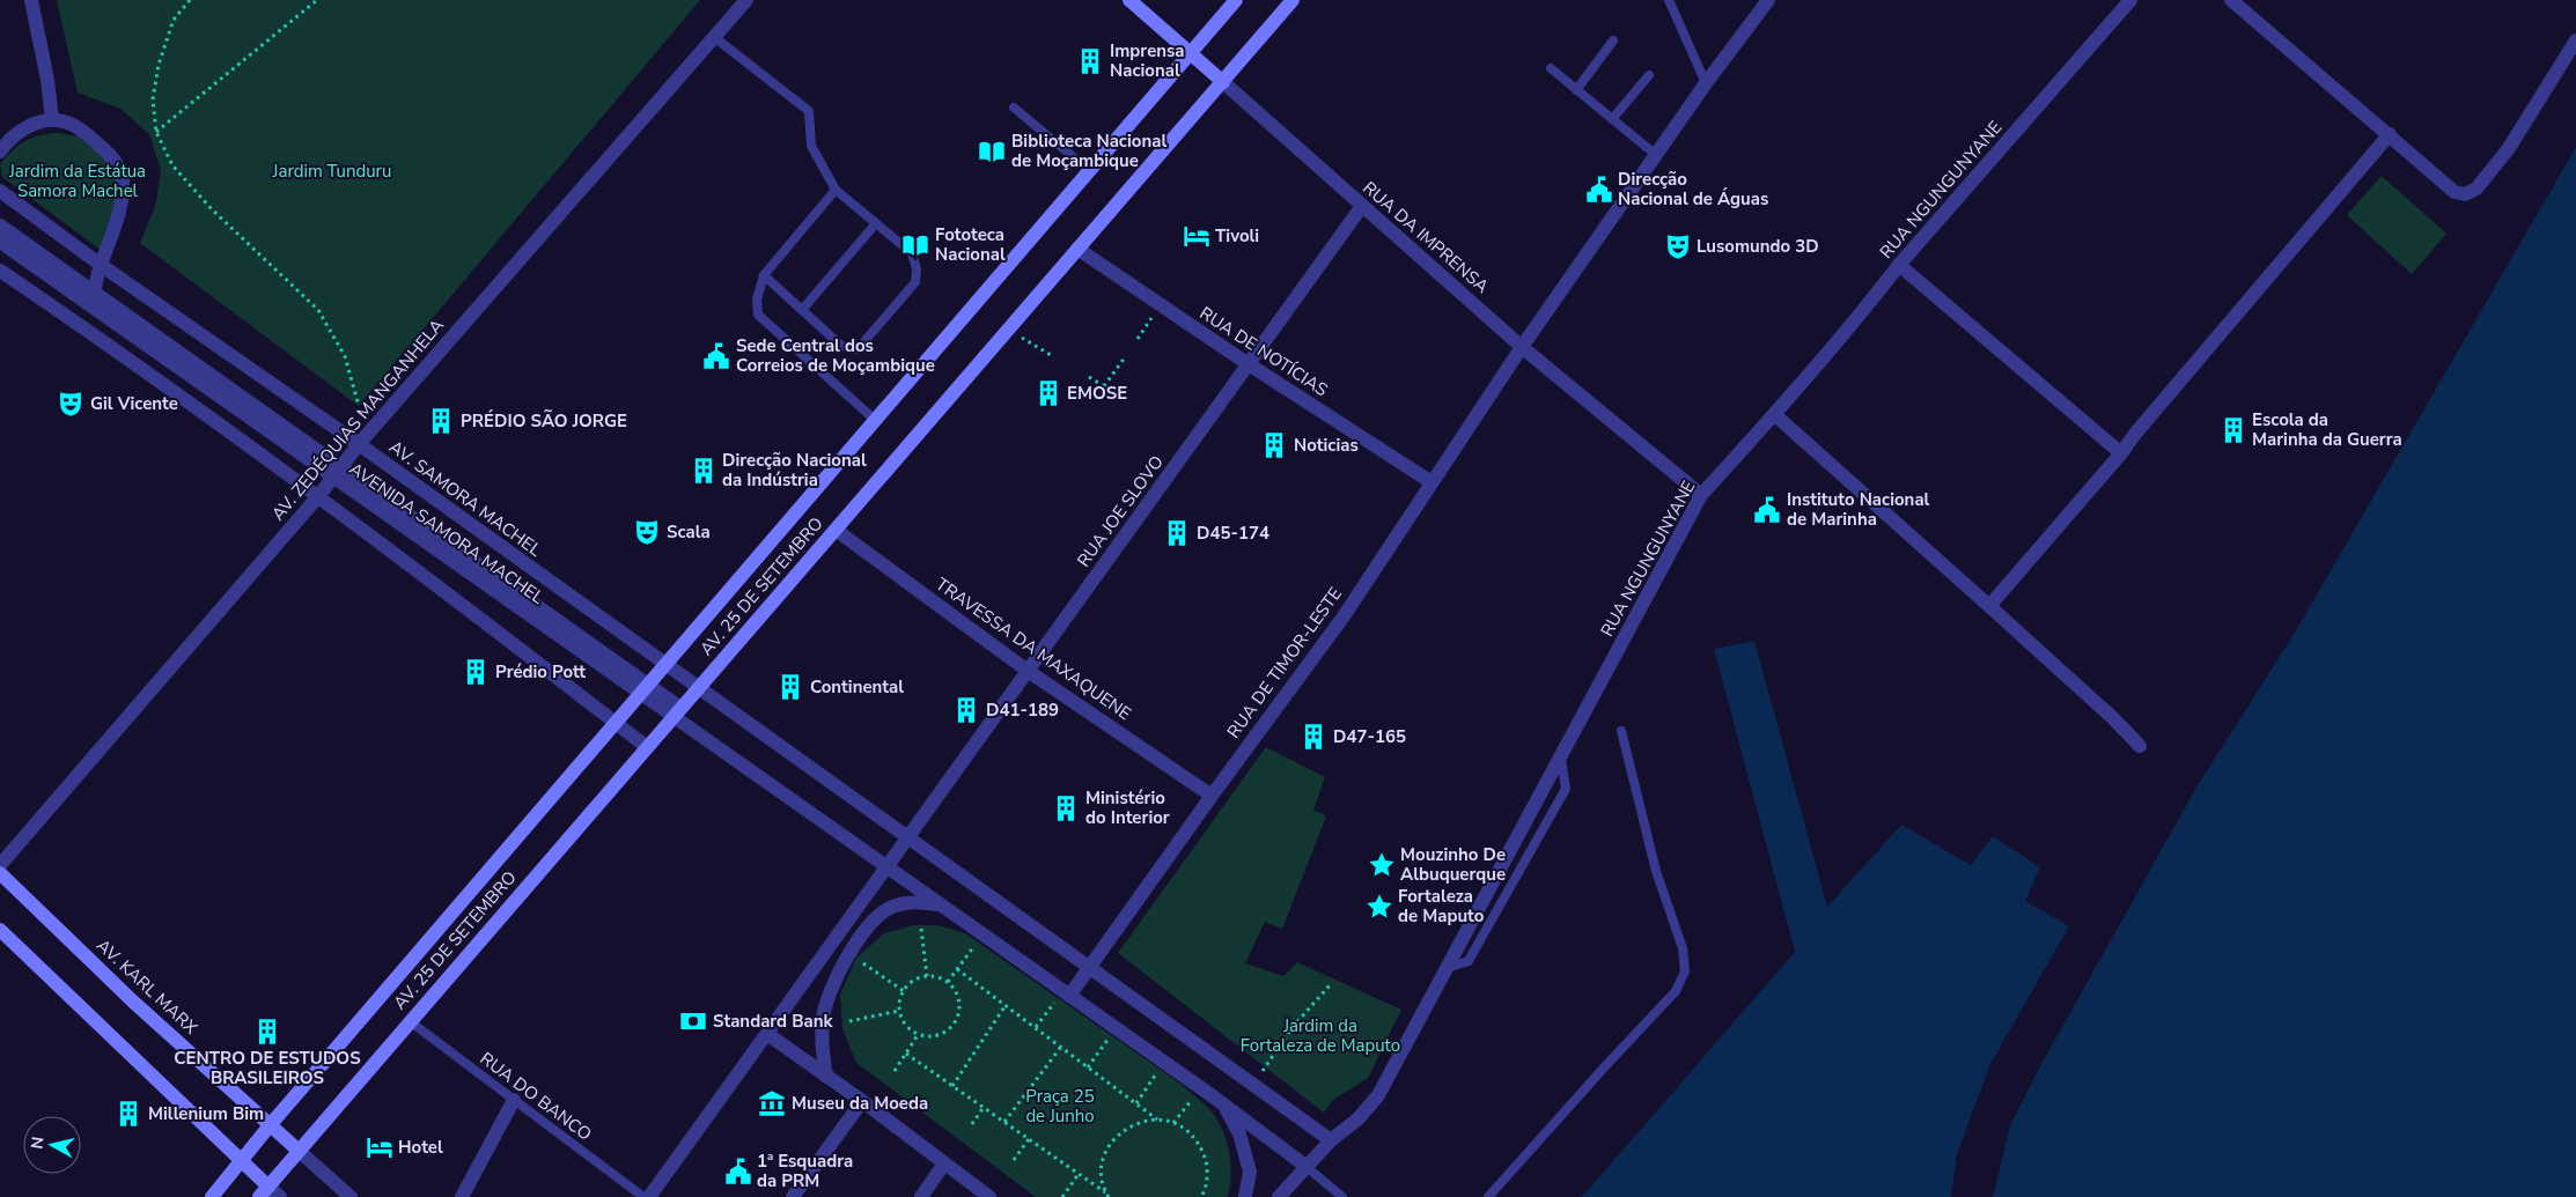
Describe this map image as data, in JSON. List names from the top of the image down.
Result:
{
  "streets": {
    "main road": ["RUA DA IMPRENSA", "AV. 25 DE SETEMBRO", "AV. KARL MARX"],
    "street": [
      "RUA NGUNGUNYANE",
      "RUA DE NOTÍCIAS",
      "AV. ZEDÉQUIAS MANGANHELA",
      "AV. SAMORA MACHEL",
      "RUA JOE SLOVO",
      "AVENIDA SAMORA MACHEL",
      "TRAVESSA DA MAXAQUENE",
      "RUA DE TIMOR-LESTE"
    ],
    "lane": ["RUA DO BANCO"]
  },
  "crossings": [
    ["RUA NGUNGUNYANE", "RUA DA IMPRENSA"],
    ["RUA NGUNGUNYANE", "AV. SAMORA MACHEL"],
    ["RUA DA IMPRENSA", "RUA JOE SLOVO"],
    ["RUA DA IMPRENSA", "AV. 25 DE SETEMBRO"],
    ["RUA DA IMPRENSA", "RUA DE TIMOR-LESTE"],
    ["RUA DE NOTÍCIAS", "RUA JOE SLOVO"],
    ["RUA DE NOTÍCIAS", "AV. 25 DE SETEMBRO"],
    ["RUA DE NOTÍCIAS", "RUA DE TIMOR-LESTE"],
    ["AV. ZEDÉQUIAS MANGANHELA", "AV. SAMORA MACHEL"],
    ["AV. ZEDÉQUIAS MANGANHELA", "AVENIDA SAMORA MACHEL"],
    ["AV. SAMORA MACHEL", "RUA JOE SLOVO"],
    ["AV. SAMORA MACHEL", "AV. 25 DE SETEMBRO"],
    ["AV. SAMORA MACHEL", "RUA DE TIMOR-LESTE"],
    ["RUA JOE SLOVO", "TRAVESSA DA MAXAQUENE"],
    ["AVENIDA SAMORA MACHEL", "AV. 25 DE SETEMBRO"],
    ["AV. 25 DE SETEMBRO", "TRAVESSA DA MAXAQUENE"],
    ["AV. 25 DE SETEMBRO", "AV. KARL MARX"],
    ["AV. 25 DE SETEMBRO", "RUA DO BANCO"],
    ["TRAVESSA DA MAXAQUENE", "RUA DE TIMOR-LESTE"]
  ],
  "parks": [
    "Jardim da Estátua Samora Machel",
    "Jardim Tunduru",
    "Jardim da Fortaleza de Maputo",
    "Praça 25 de Junho"
  ],
  "places": {
    "building": [
      "Imprensa Nacional",
      "EMOSE",
      "PRÉDIO SÃO JORGE",
      "Escola da Marinha da Guerra",
      "Noticias",
      "Direcção Nacional da Indústria",
      "D45-174",
      "Prédio Pott",
      "Continental",
      "D41-189",
      "D47-165",
      "Ministério do Interior",
      "CENTRO DE ESTUDOS BRASILEIROS",
      "Millenium Bim"
    ],
    "library": ["Biblioteca Nacional de Moçambique", "Fototeca Nacional"],
    "public building": [
      "Direcção Nacional de Águas",
      "Sede Central dos Correios de Moçambique",
      "Instituto Nacional de Marinha",
      "1ª Esquadra da PRM"
    ],
    "hotel": ["Tivoli", "Hotel"],
    "theatre": ["Lusomundo 3D", "Gil Vicente", "Scala"],
    "place": ["Mouzinho De Albuquerque", "Fortaleza de Maputo"],
    "bank": ["Standard Bank"],
    "museum": ["Museu da Moeda"]
  },
  "north": "left"
}
